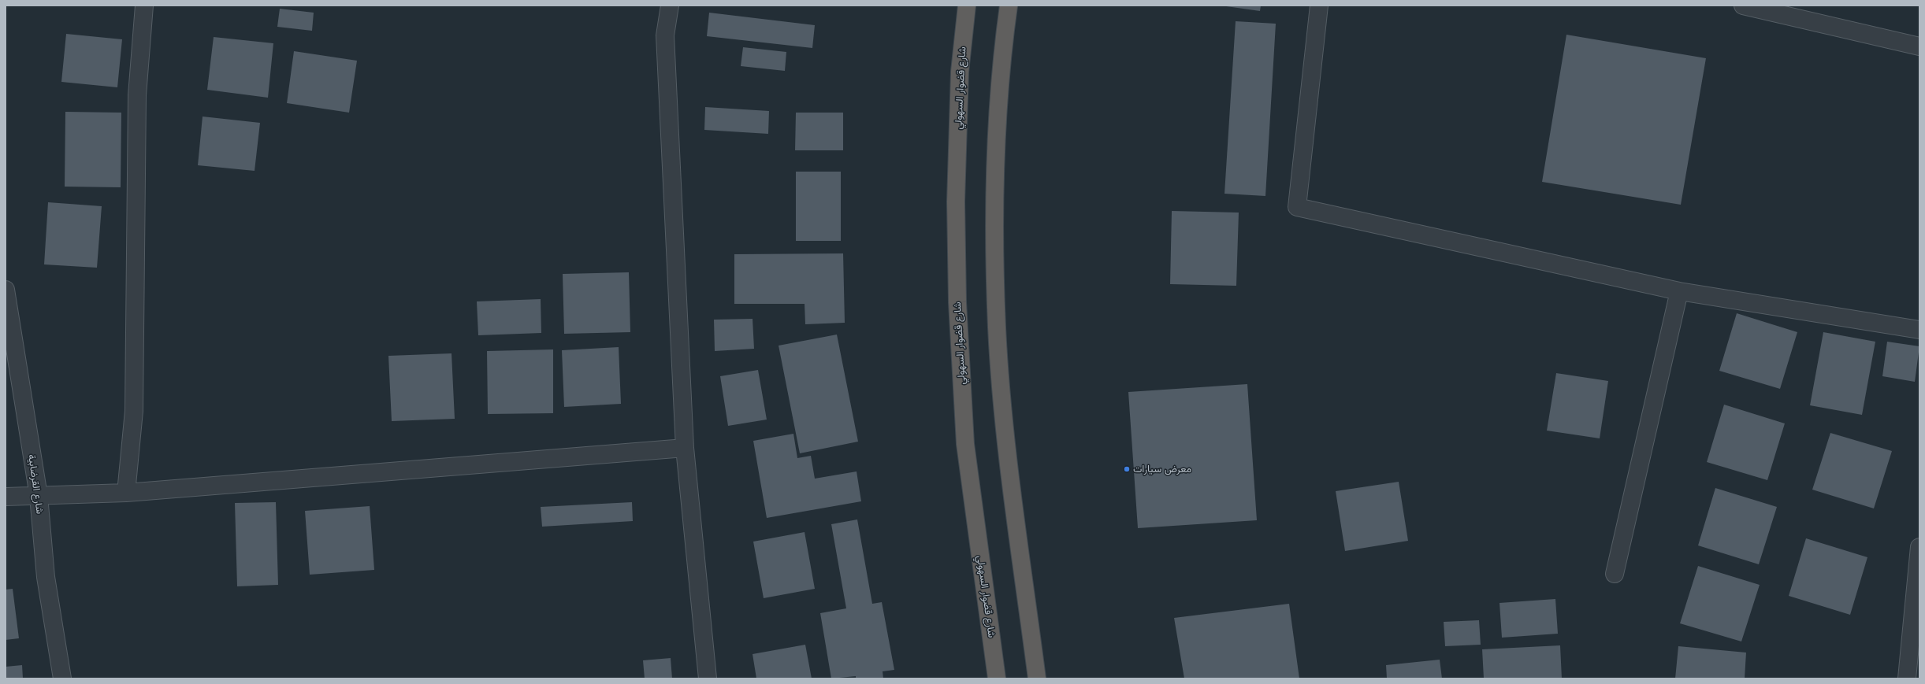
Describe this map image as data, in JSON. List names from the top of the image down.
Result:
{
  "streets": {
    "highway": ["شارع قضوار السهولي"],
    "street": ["شارع القرضابية"]
  },
  "places": ["معرض سيارات"]
}
